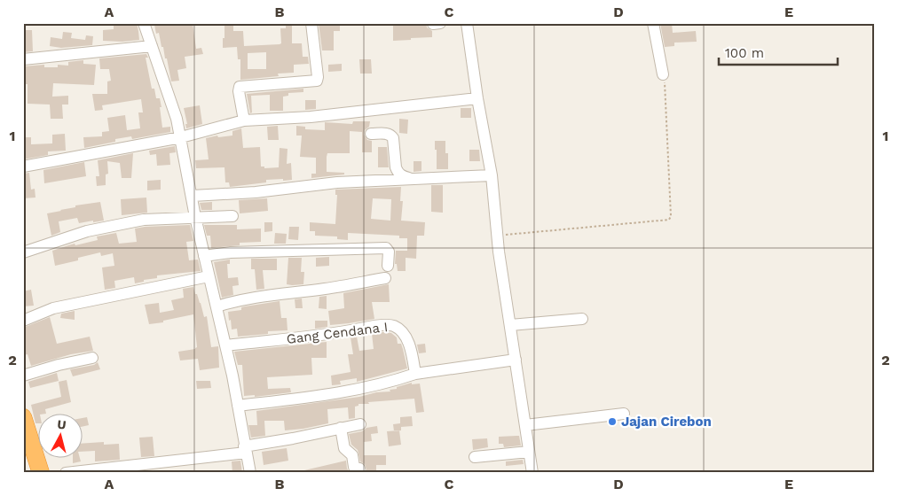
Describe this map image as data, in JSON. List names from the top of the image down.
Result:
{
  "streets": {
    "street": ["Gang Cendana I"]
  },
  "places": ["Jajan Cirebon"],
  "scale_bar": "100 m",
  "north": "top",
  "grid": {
    "columns": [
      "A",
      "B",
      "C",
      "D",
      "E"
    ],
    "rows": ["1", "2"]
  }
}
